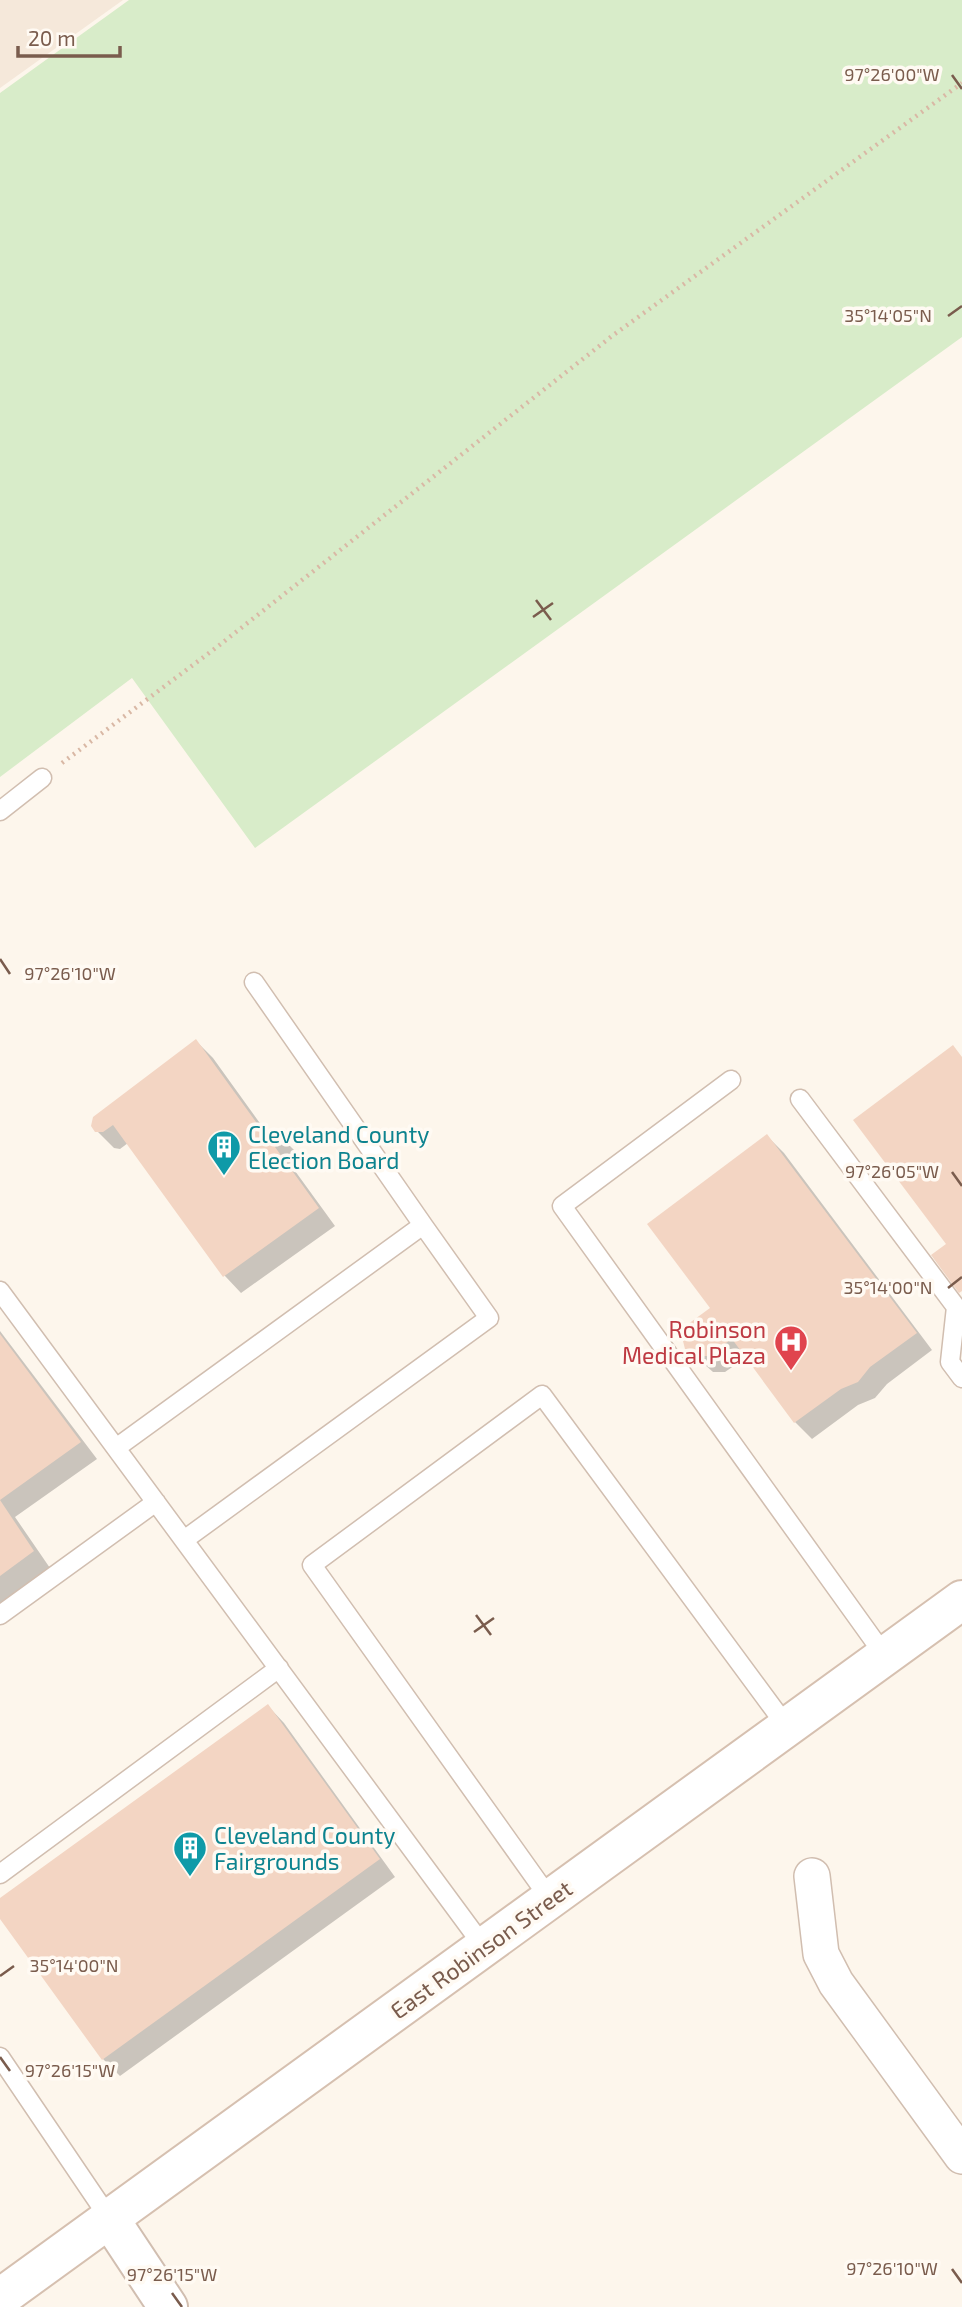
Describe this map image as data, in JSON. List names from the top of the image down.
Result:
{
  "streets": {
    "main road": ["East Robinson Street"]
  },
  "places": {
    "building": ["Cleveland County Election Board", "Cleveland County Fairgrounds"],
    "hospital": ["Robinson Medical Plaza"]
  },
  "scale_bar": "20 m",
  "coordinates": [
    "97°26'00\"W",
    "35°14'05\"N",
    "97°26'10\"W",
    "97°26'05\"W",
    "35°14'00\"N",
    "97°26'15\"W"
  ]
}
